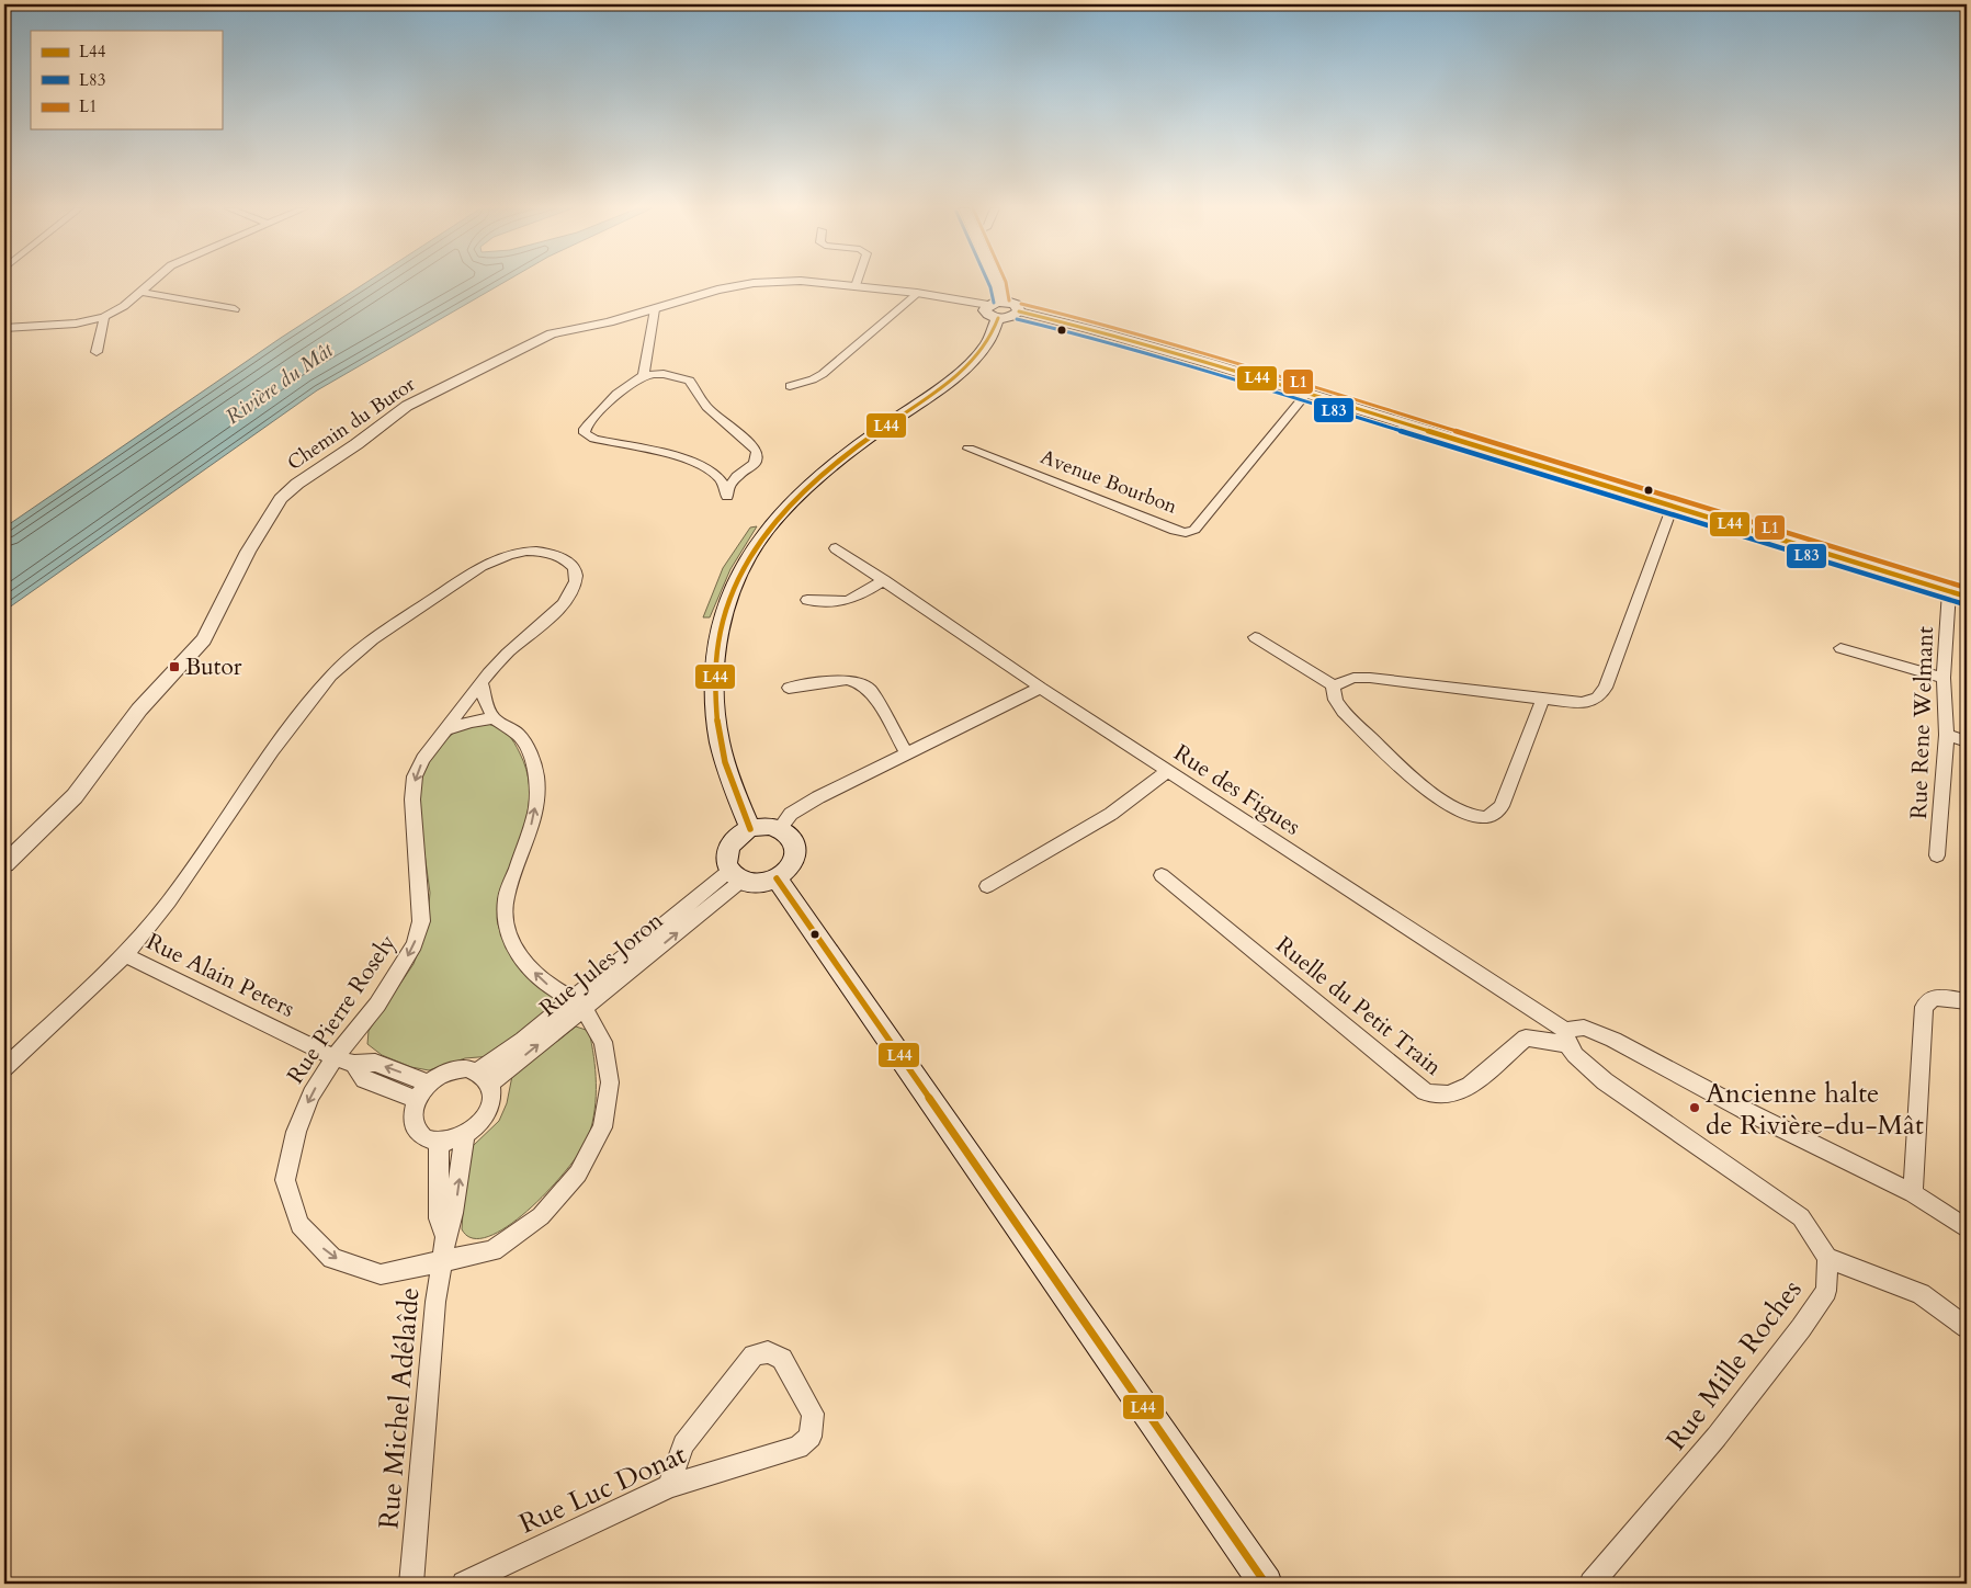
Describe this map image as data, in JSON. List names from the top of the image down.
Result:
{
  "streets": {
    "street": [
      "Chemin du Butor",
      "Avenue Bourbon",
      "Rue Rene Welmant",
      "Rue des Figues",
      "Rue Jules Joron",
      "Rue Alain Peters",
      "Ruelle du Petit Train",
      "Rue Pierre Rosely",
      "Rue Mille Roches",
      "Rue Michel Adélaîde",
      "Rue Luc Donat"
    ]
  },
  "crossings": [
    ["Rue des Figues", "Ruelle du Petit Train"],
    ["Rue Jules Joron", "Rue Alain Peters"],
    ["Rue Jules Joron", "Rue Pierre Rosely"],
    ["Rue Jules Joron", "Rue Michel Adélaîde"],
    ["Rue Alain Peters", "Rue Pierre Rosely"],
    ["Rue Alain Peters", "Rue Michel Adélaîde"],
    ["Rue Pierre Rosely", "Rue Michel Adélaîde"]
  ],
  "water": ["Rivière du Mât"],
  "places": {
    "transit": ["Butor"],
    "other": ["Ancienne halte de Rivière-du-Mât"]
  },
  "lines": ["transit line L83", "transit line L1", "transit line L44"],
  "legend": ["L44", "L83", "L1"]
}
